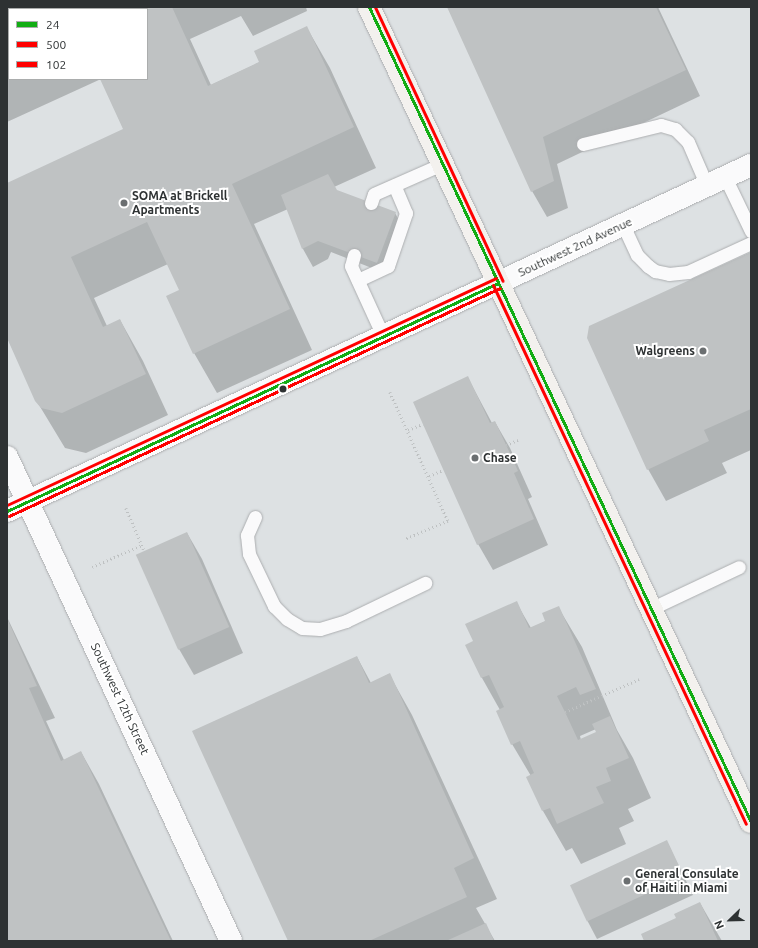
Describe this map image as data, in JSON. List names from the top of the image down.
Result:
{
  "streets": {
    "street": ["Southwest 2nd Avenue", "Southwest 12th Street"]
  },
  "crossings": [
    ["Southwest 2nd Avenue", "Southwest 12th Street"]
  ],
  "places": [
    "SOMA at Brickell Apartments",
    "Walgreens",
    "Chase",
    "General Consulate of Haiti in Miami"
  ],
  "lines": ["transit line 24", "transit line 102", "transit line 500"],
  "legend": ["24", "500", "102"],
  "north": "bottom left"
}
